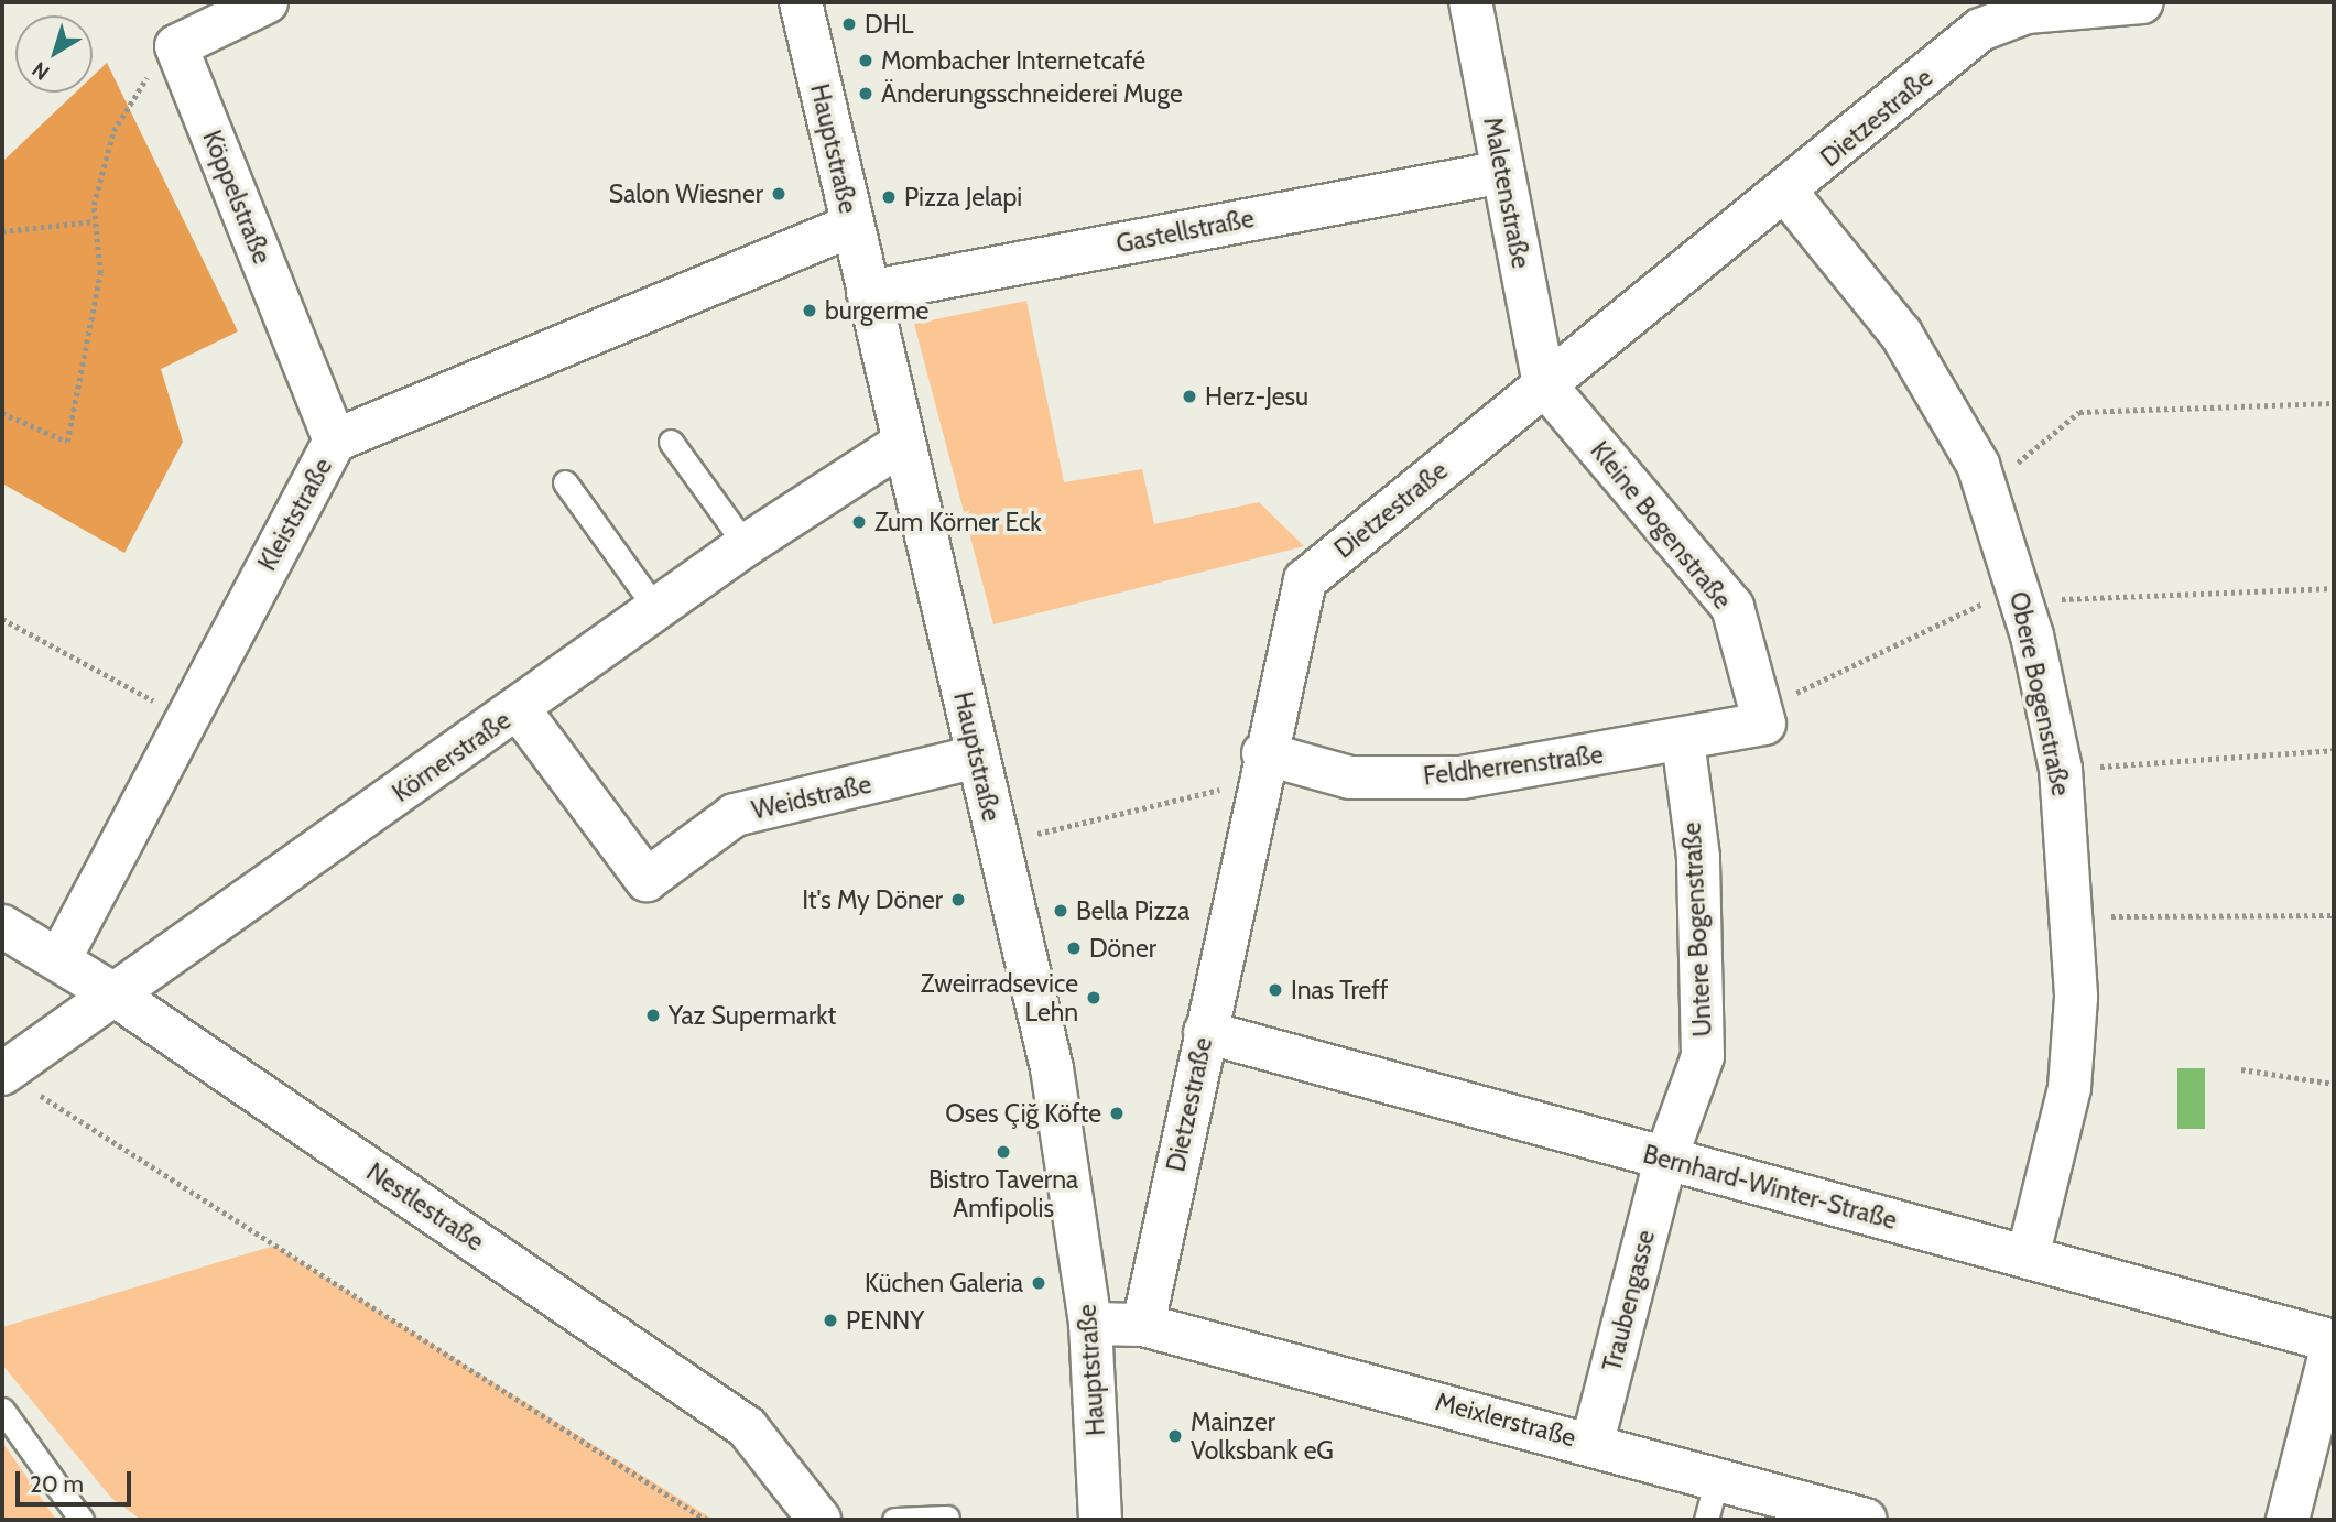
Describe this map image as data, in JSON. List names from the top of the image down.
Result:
{
  "streets": {
    "street": [
      "Dietzestraße",
      "Hauptstraße",
      "Maletenstraße",
      "Köppelstraße",
      "Gastellstraße",
      "Kleiststraße",
      "Kleine Bogenstraße",
      "Obere Bogenstraße",
      "Körnerstraße",
      "Feldherrenstraße",
      "Weidstraße",
      "Untere Bogenstraße",
      "Bernhard-Winter-Straße",
      "Nestlestraße",
      "Traubengasse",
      "Meixlerstraße"
    ]
  },
  "crossings": [
    ["Dietzestraße", "Maletenstraße"],
    ["Dietzestraße", "Kleine Bogenstraße"],
    ["Dietzestraße", "Obere Bogenstraße"],
    ["Dietzestraße", "Feldherrenstraße"],
    ["Dietzestraße", "Bernhard-Winter-Straße"],
    ["Dietzestraße", "Meixlerstraße"],
    ["Hauptstraße", "Gastellstraße"],
    ["Hauptstraße", "Kleiststraße"],
    ["Hauptstraße", "Körnerstraße"],
    ["Hauptstraße", "Weidstraße"],
    ["Maletenstraße", "Gastellstraße"],
    ["Maletenstraße", "Kleine Bogenstraße"],
    ["Köppelstraße", "Kleiststraße"],
    ["Kleiststraße", "Nestlestraße"],
    ["Kleine Bogenstraße", "Feldherrenstraße"],
    ["Obere Bogenstraße", "Bernhard-Winter-Straße"],
    ["Körnerstraße", "Weidstraße"],
    ["Körnerstraße", "Nestlestraße"],
    ["Feldherrenstraße", "Untere Bogenstraße"],
    ["Untere Bogenstraße", "Bernhard-Winter-Straße"],
    ["Untere Bogenstraße", "Traubengasse"],
    ["Bernhard-Winter-Straße", "Traubengasse"],
    ["Traubengasse", "Meixlerstraße"]
  ],
  "places": [
    "DHL",
    "Mombacher Internetcafé",
    "Änderungsschneiderei Muge",
    "Salon Wiesner",
    "Pizza Jelapi",
    "burgerme",
    "Herz-Jesu",
    "Zum Körner Eck",
    "It's My Döner",
    "Bella Pizza",
    "Döner",
    "Inas Treff",
    "Zweirradsevice Lehn",
    "Yaz Supermarkt",
    "Oses Çiğ Köfte",
    "Bistro Taverna Amfipolis",
    "Küchen Galeria",
    "PENNY",
    "Mainzer Volksbank eG"
  ],
  "scale_bar": "20 m",
  "north": "bottom left"
}
